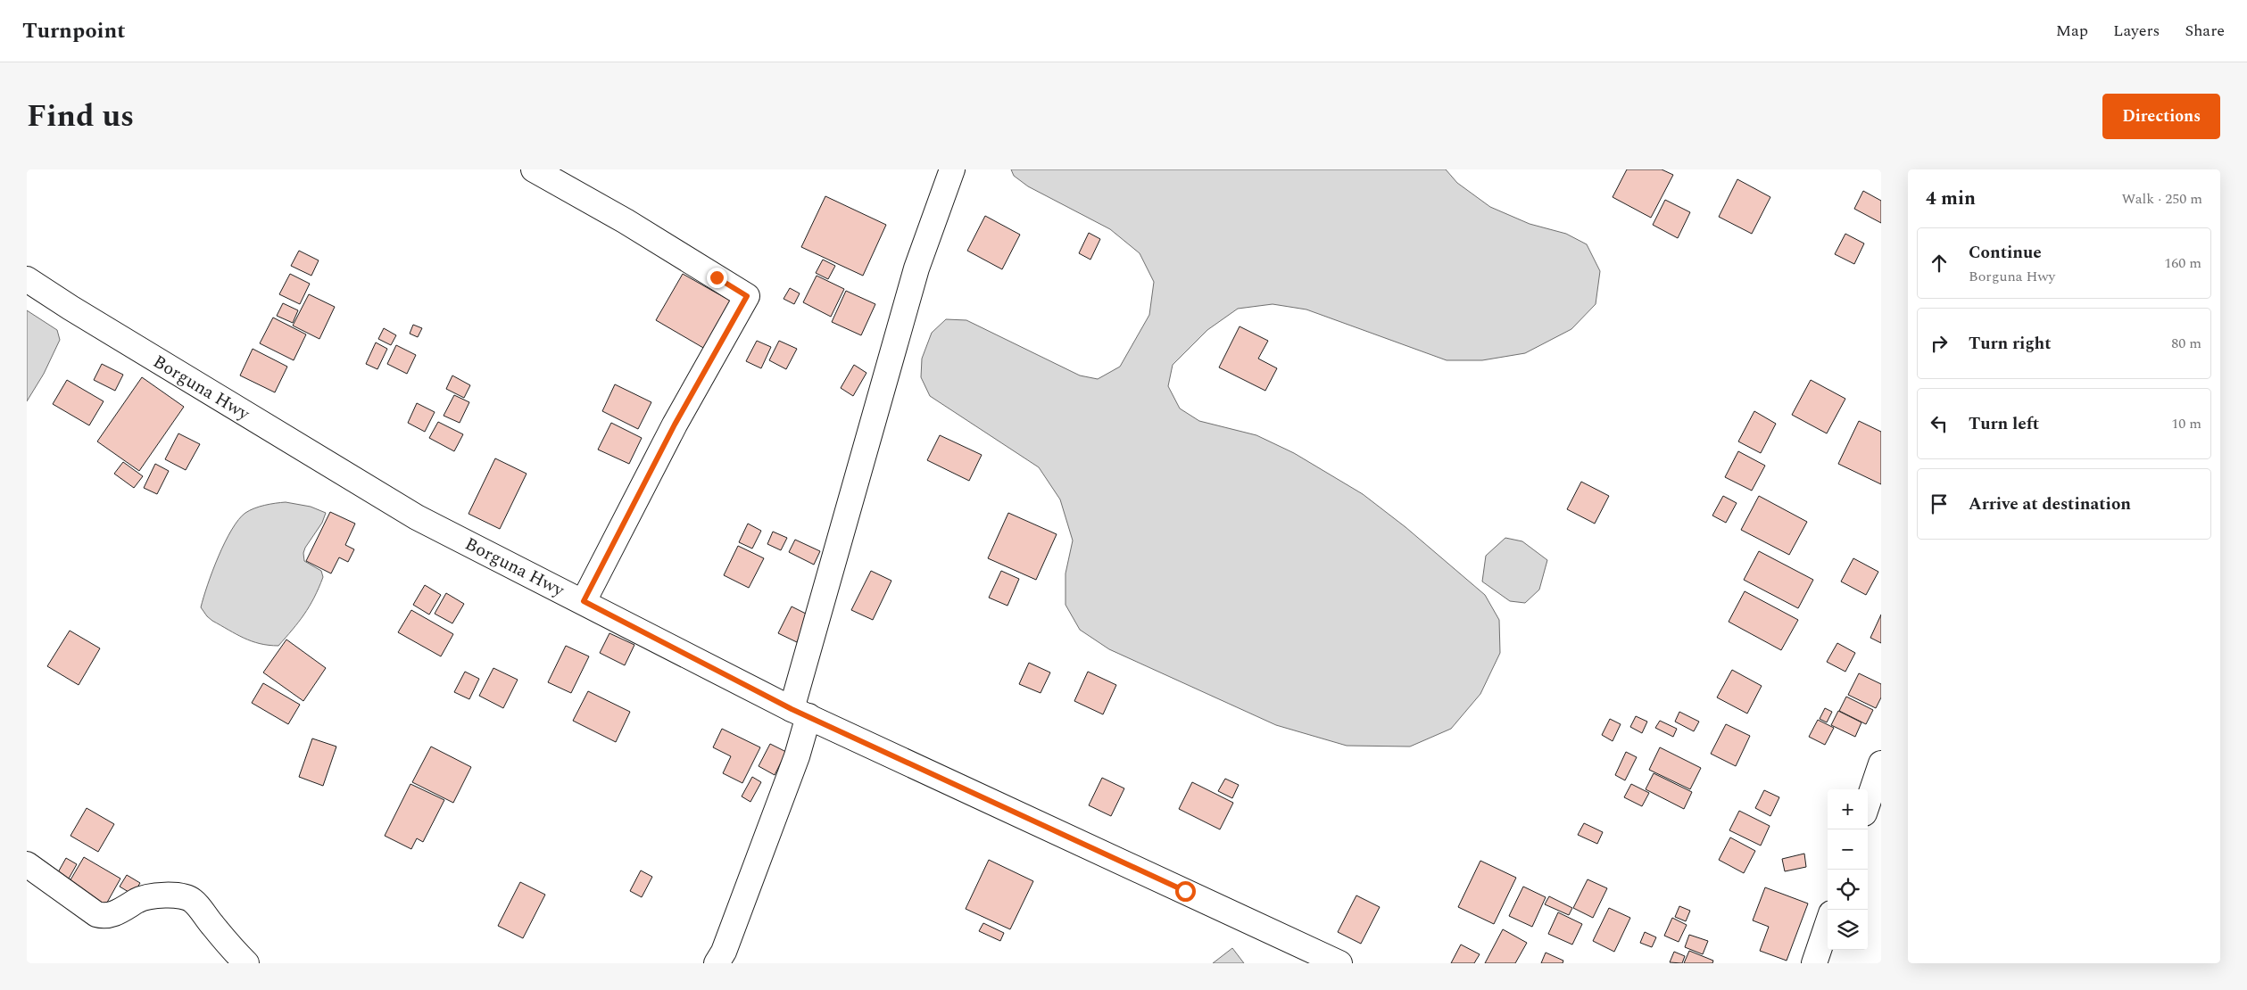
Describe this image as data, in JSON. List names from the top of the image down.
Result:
{
  "streets": {
    "street": ["Borguna Hwy"]
  },
  "page": {
    "header": "Turnpoint",
    "nav": ["Map", "Layers", "Share"],
    "title": "Find us",
    "buttons": "Directions",
    "heading": ["4 min", "Walk · 250 m"],
    "list": [
      ["Continue", "Borguna Hwy", "160 m"],
      ["Turn right", "80 m"],
      ["Turn left", "10 m"],
      "Arrive at destination"
    ],
    "map_buttons": ["+", "−"]
  }
}
